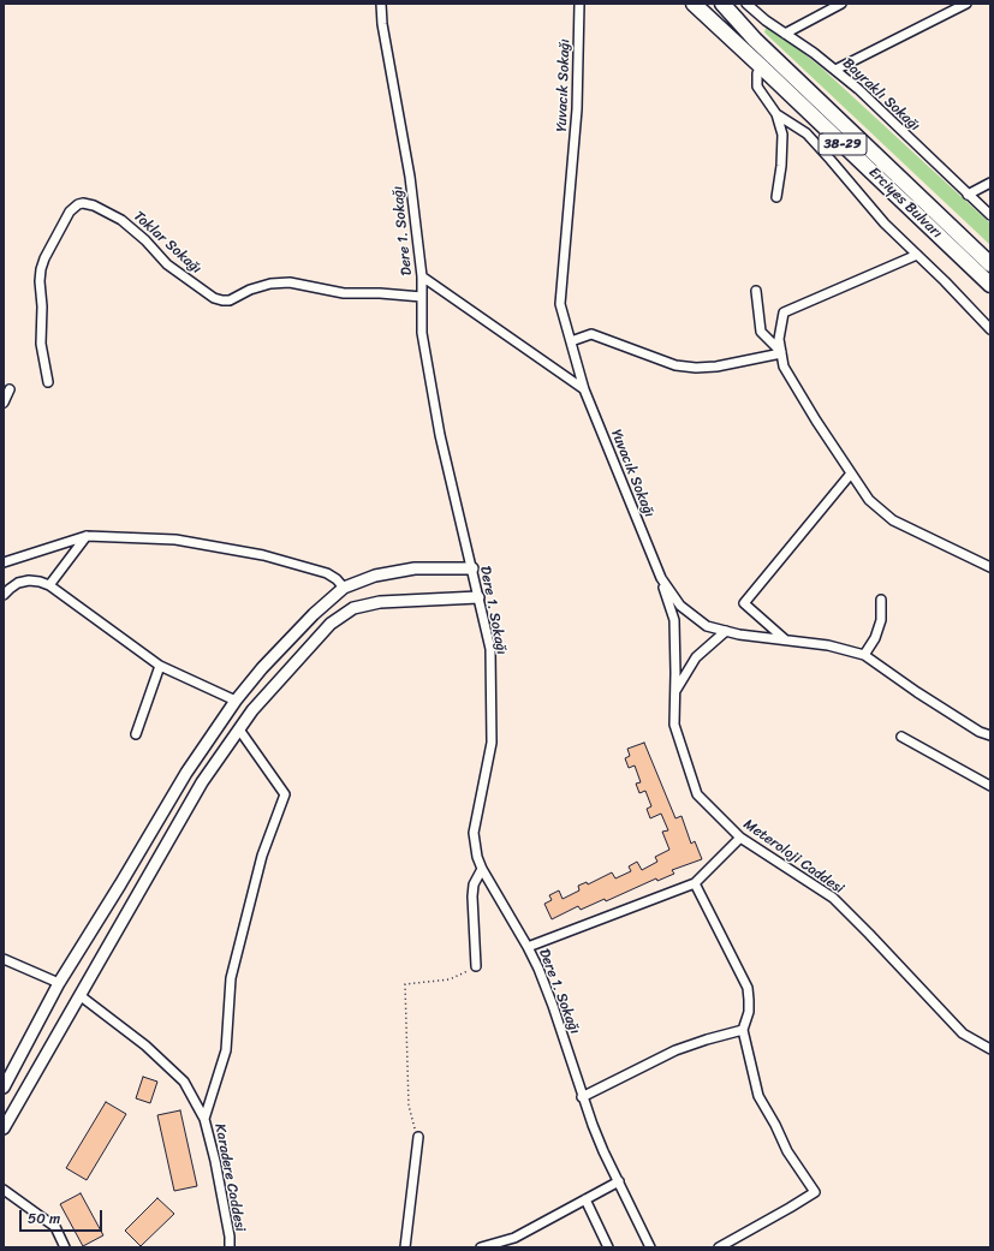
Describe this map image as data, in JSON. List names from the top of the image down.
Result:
{
  "streets": {
    "highway": ["38-29", "Erciyes Bulvarı"],
    "street": [
      "Yuvacık Sokağı",
      "Bayraklı Sokağı",
      "Dere 1. Sokağı",
      "Toklar Sokağı",
      "Meteroloji Caddesi",
      "Karadere Caddesi"
    ]
  },
  "crossings": [
    ["Dere 1. Sokağı", "Toklar Sokağı"]
  ],
  "scale_bar": "50 m"
}
